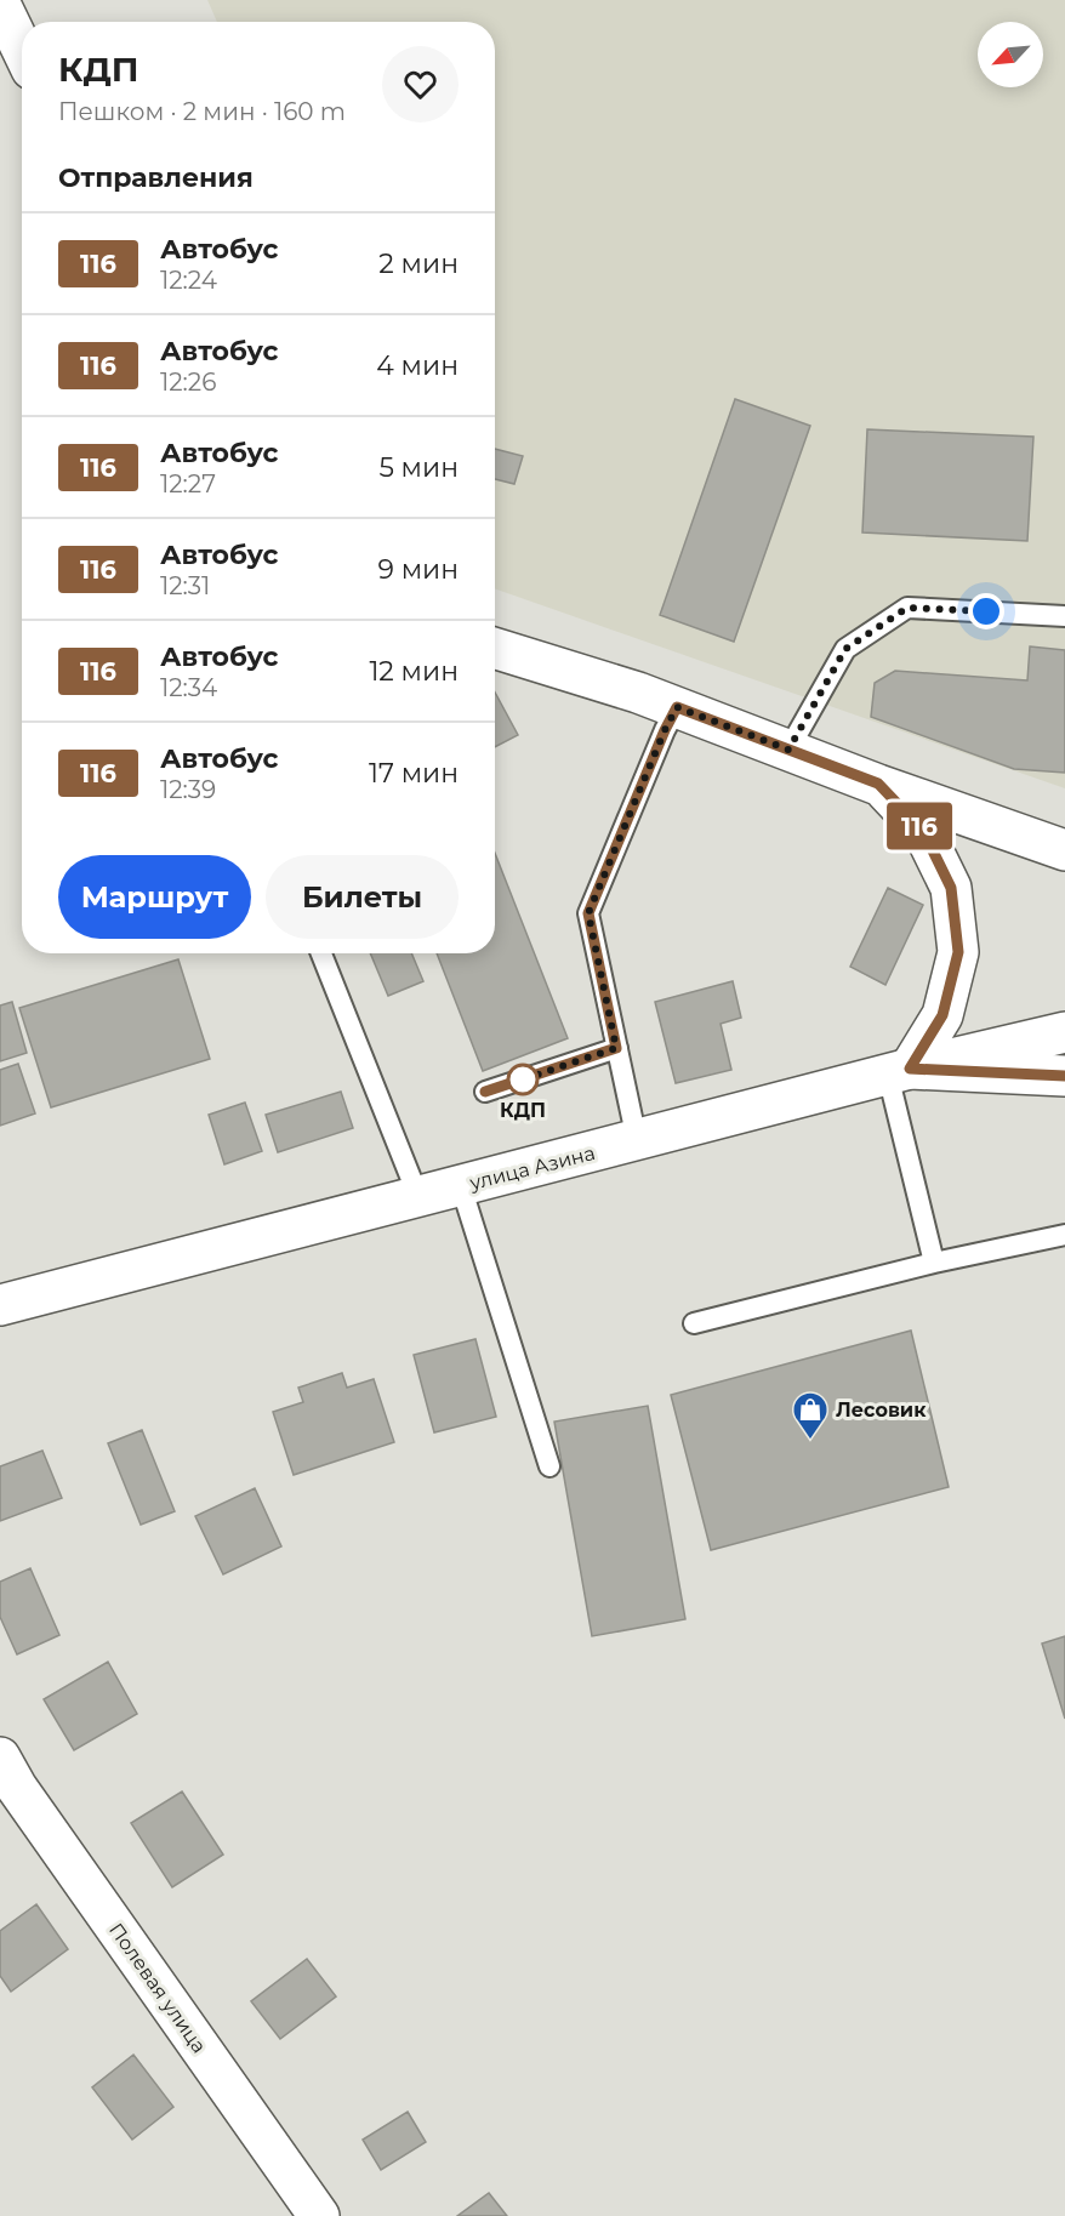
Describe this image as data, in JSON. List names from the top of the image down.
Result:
{
  "streets": {
    "main road": ["улица Азина", "Полевая улица"]
  },
  "places": {
    "other": ["КДП"],
    "shop": ["Лесовик"]
  },
  "lines": ["bus line 116"],
  "north": "bottom left",
  "page": {
    "on_map": "116",
    "heading": [
      ["КДП", "Пешком · 2 мин · 160 m"],
      "Отправления"
    ],
    "list": [
      {
        "mark": "116",
        "name": "Автобус",
        "note": "12:24",
        "value": "2 мин"
      },
      {
        "mark": "116",
        "name": "Автобус",
        "note": "12:26",
        "value": "4 мин"
      },
      {
        "mark": "116",
        "name": "Автобус",
        "note": "12:27",
        "value": "5 мин"
      },
      {
        "mark": "116",
        "name": "Автобус",
        "note": "12:31",
        "value": "9 мин"
      },
      {
        "mark": "116",
        "name": "Автобус",
        "note": "12:34",
        "value": "12 мин"
      },
      {
        "mark": "116",
        "name": "Автобус",
        "note": "12:39",
        "value": "17 мин"
      }
    ],
    "buttons": ["Маршрут", "Билеты"]
  }
}
